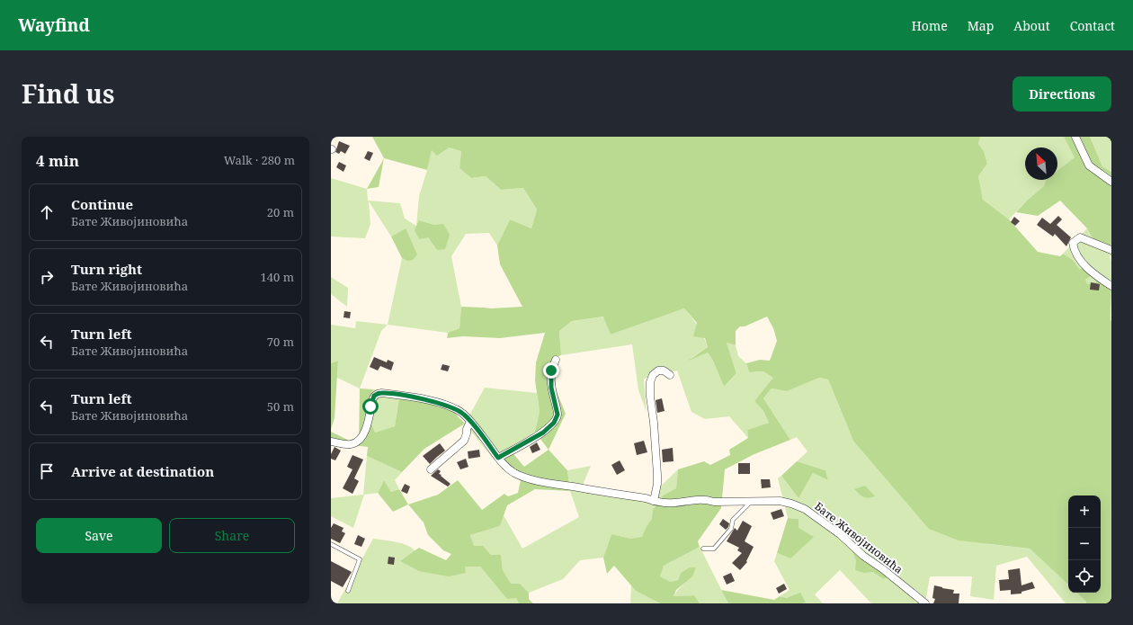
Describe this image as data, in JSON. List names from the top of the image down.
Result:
{
  "streets": {
    "street": ["Бате Живојиновића"]
  },
  "north": "top left",
  "page": {
    "header": "Wayfind",
    "nav": [
      "Home",
      "Map",
      "About",
      "Contact"
    ],
    "title": "Find us",
    "buttons": [
      "Directions",
      ["Save", "Share"]
    ],
    "heading": ["4 min", "Walk · 280 m"],
    "list": [
      ["Continue", "Бате Живојиновића", "20 m"],
      ["Turn right", "Бате Живојиновића", "140 m"],
      ["Turn left", "Бате Живојиновића", "70 m"],
      ["Turn left", "Бате Живојиновића", "50 m"],
      "Arrive at destination"
    ],
    "map_buttons": ["+", "−"]
  }
}
